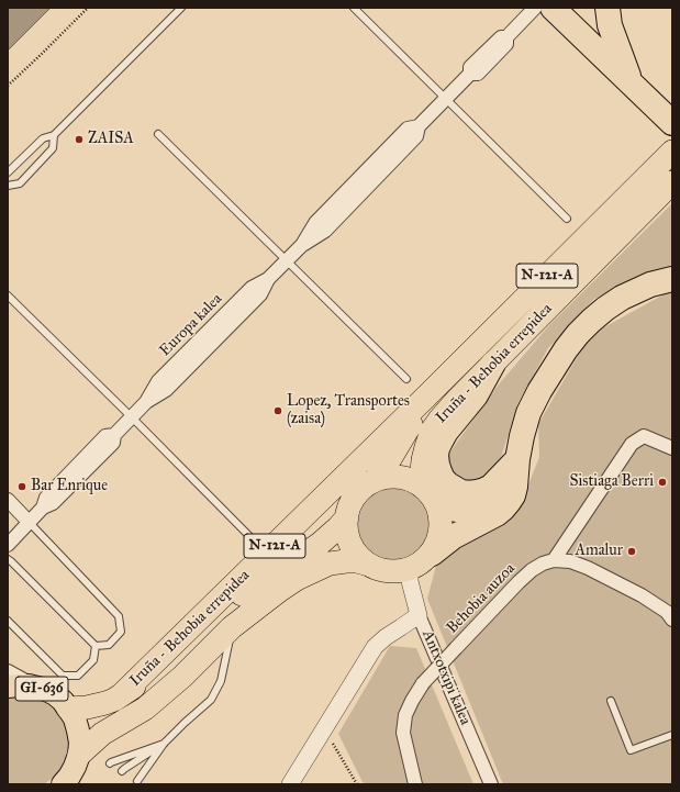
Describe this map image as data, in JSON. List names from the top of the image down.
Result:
{
  "streets": {
    "highway": ["N-121-A", "Iruña - Behobia errepidea"],
    "main road": ["GI-636"],
    "street": ["Europa kalea", "Behobia auzoa", "Antxotxipi kalea"]
  },
  "crossings": [
    ["N-121-A", "Iruña - Behobia errepidea"],
    ["N-121-A", "Antxotxipi kalea"],
    ["Iruña - Behobia errepidea", "Antxotxipi kalea"],
    ["Iruña - Behobia errepidea", "GI-636"]
  ],
  "places": [
    "ZAISA",
    "Lopez, Transportes (zaisa)",
    "Sistiaga Berri",
    "Bar Enrique",
    "Amalur"
  ]
}
